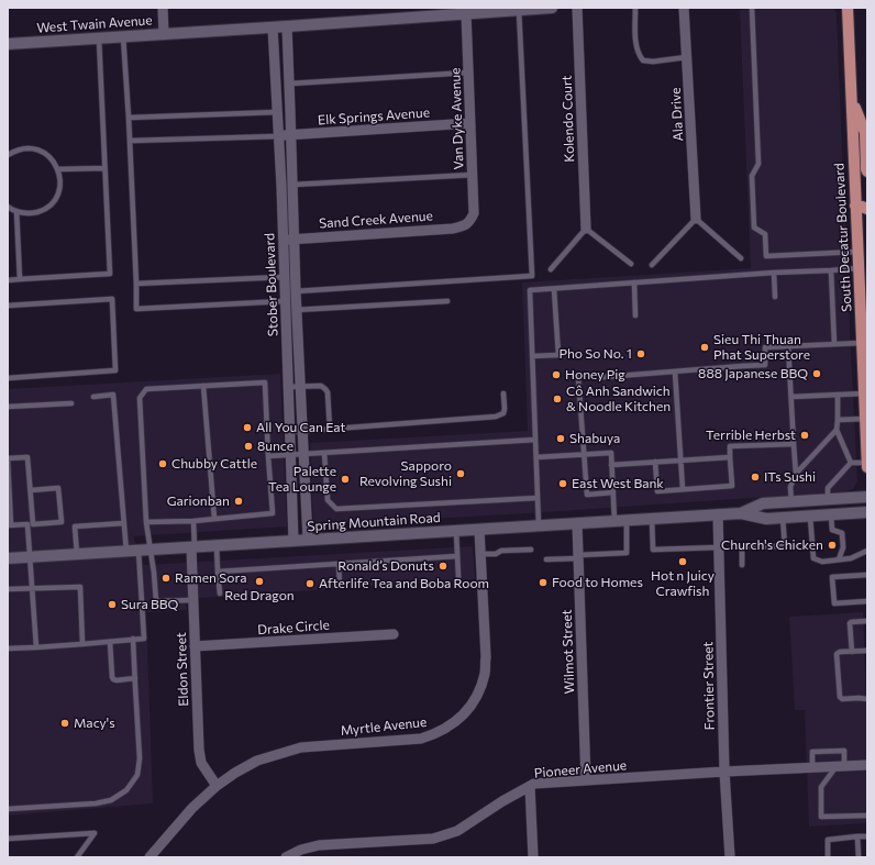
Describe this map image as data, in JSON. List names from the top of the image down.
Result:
{
  "streets": {
    "main road": ["West Twain Avenue", "South Decatur Boulevard", "Spring Mountain Road"],
    "street": [
      "Ala Drive",
      "Elk Springs Avenue",
      "Van Dyke Avenue",
      "Kolendo Court",
      "Sand Creek Avenue",
      "Stober Boulevard",
      "Drake Circle",
      "Wilmot Street",
      "Eldon Street",
      "Frontier Street",
      "Myrtle Avenue",
      "Pioneer Avenue"
    ]
  },
  "crossings": [
    ["West Twain Avenue", "Van Dyke Avenue"],
    ["West Twain Avenue", "Stober Boulevard"],
    ["Elk Springs Avenue", "Van Dyke Avenue"],
    ["Elk Springs Avenue", "Stober Boulevard"],
    ["Van Dyke Avenue", "Sand Creek Avenue"],
    ["Sand Creek Avenue", "Stober Boulevard"],
    ["Stober Boulevard", "Spring Mountain Road"],
    ["Spring Mountain Road", "Wilmot Street"],
    ["Spring Mountain Road", "Eldon Street"],
    ["Spring Mountain Road", "Frontier Street"],
    ["Spring Mountain Road", "Myrtle Avenue"],
    ["Drake Circle", "Eldon Street"],
    ["Wilmot Street", "Pioneer Avenue"],
    ["Eldon Street", "Myrtle Avenue"],
    ["Frontier Street", "Pioneer Avenue"]
  ],
  "places": [
    "Sieu Thi Thuan Phat Superstore",
    "Pho So No. 1",
    "888 Japanese BBQ",
    "Honey Pig",
    "Cô Anh Sandwich & Noodle Kitchen",
    "All You Can Eat",
    "Terrible Herbst",
    "Shabuya",
    "8unce",
    "Chubby Cattle",
    "Sapporo Revolving Sushi",
    "ITs Sushi",
    "Palette Tea Lounge",
    "East West Bank",
    "Garionban",
    "Church's Chicken",
    "Hot n Juicy Crawfish",
    "Ronald’s Donuts",
    "Ramen Sora",
    "Red Dragon",
    "Food to Homes",
    "Afterlife Tea and Boba Room",
    "Sura BBQ",
    "Macy's"
  ]
}
